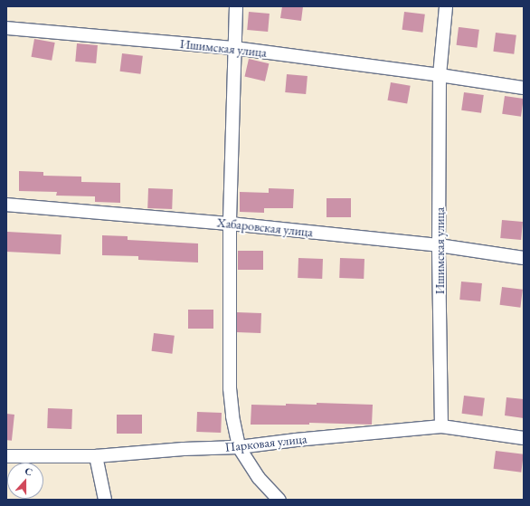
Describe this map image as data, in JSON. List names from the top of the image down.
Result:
{
  "streets": {
    "street": ["Ишимская улица", "Хабаровская улица", "Парковая улица"]
  },
  "crossings": [
    ["Ишимская улица", "Хабаровская улица"],
    ["Ишимская улица", "Парковая улица"]
  ],
  "north": "top"
}
